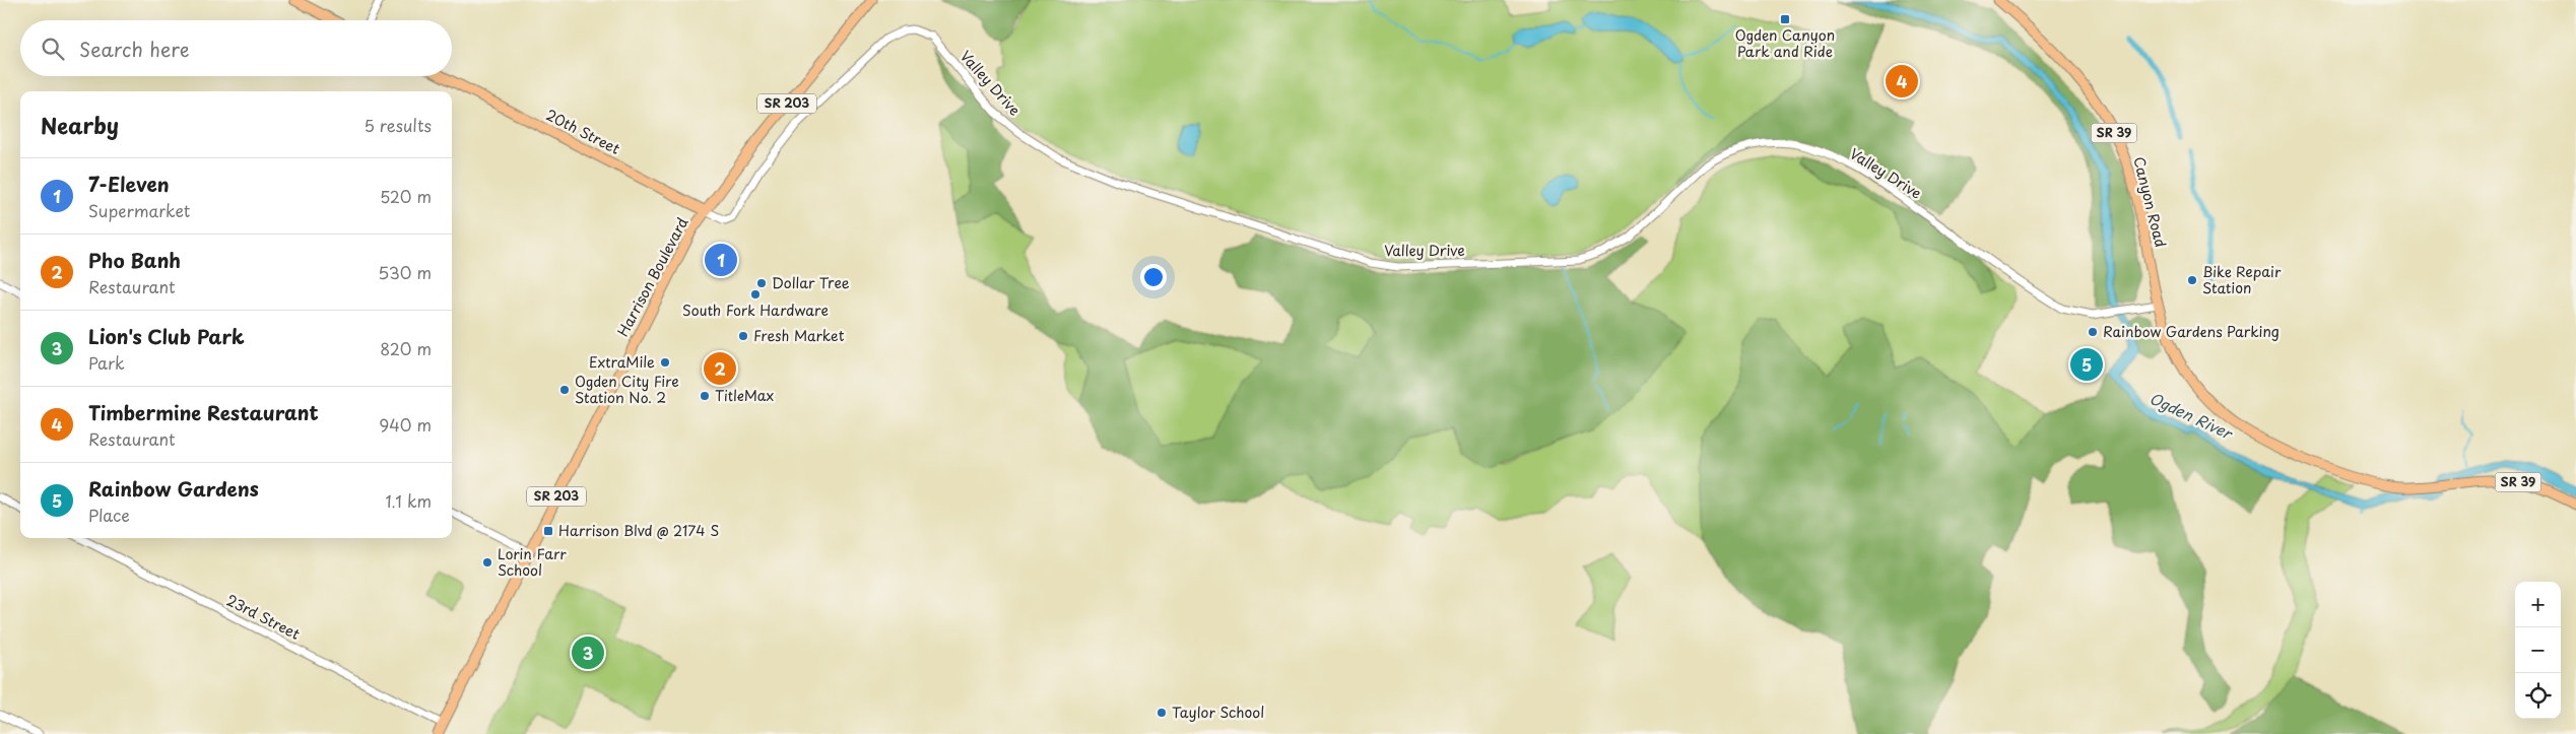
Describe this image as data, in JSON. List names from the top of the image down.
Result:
{
  "streets": {
    "main road": [
      "SR 203",
      "20th Street",
      "SR 39",
      "Canyon Road",
      "Harrison Boulevard"
    ],
    "street": ["Valley Drive", "23rd Street"]
  },
  "crossings": [
    ["Valley Drive", "20th Street"],
    ["Valley Drive", "SR 39"],
    ["Valley Drive", "Canyon Road"],
    ["20th Street", "Harrison Boulevard"],
    ["SR 39", "Canyon Road"],
    ["Harrison Boulevard", "23rd Street"]
  ],
  "water": ["Ogden River"],
  "places": {
    "transit": ["Ogden Canyon Park and Ride", "Harrison Blvd @ 2174 S"],
    "other": [
      "Bike Repair Station",
      "Dollar Tree",
      "South Fork Hardware",
      "Rainbow Gardens Parking",
      "Fresh Market",
      "ExtraMile",
      "Ogden City Fire Station No. 2",
      "TitleMax",
      "Lorin Farr School",
      "Taylor School"
    ]
  },
  "page": {
    "search": "Search here",
    "pins": [
      "4",
      "1",
      "5",
      "2",
      "3"
    ],
    "heading": ["Nearby", "5 results"],
    "list": [
      {
        "mark": "1",
        "name": "7-Eleven",
        "note": "Supermarket",
        "value": "520 m"
      },
      {
        "mark": "2",
        "name": "Pho Banh",
        "note": "Restaurant",
        "value": "530 m"
      },
      {
        "mark": "3",
        "name": "Lion's Club Park",
        "note": "Park",
        "value": "820 m"
      },
      {
        "mark": "4",
        "name": "Timbermine Restaurant",
        "note": "Restaurant",
        "value": "940 m"
      },
      {
        "mark": "5",
        "name": "Rainbow Gardens",
        "note": "Place",
        "value": "1.1 km"
      }
    ],
    "map_buttons": ["+", "−"]
  }
}
